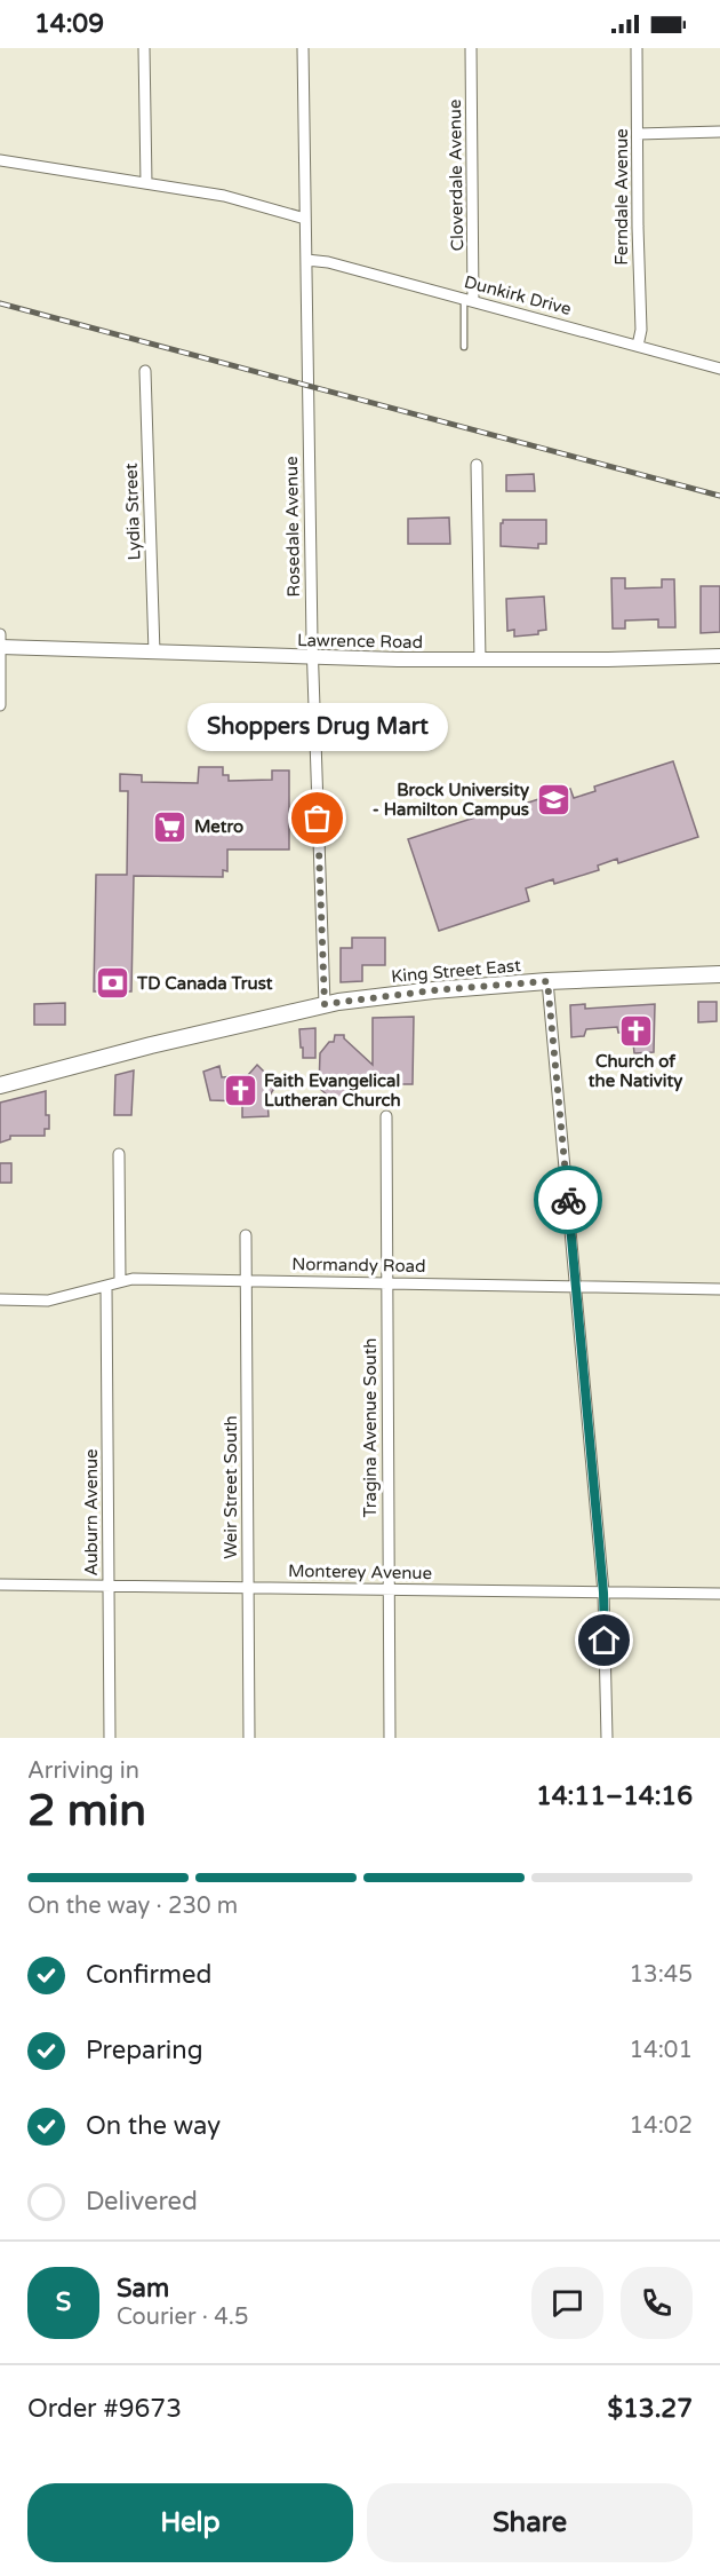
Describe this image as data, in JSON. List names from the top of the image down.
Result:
{
  "streets": {
    "main road": ["King Street East"],
    "street": [
      "Cloverdale Avenue",
      "Ferndale Avenue",
      "Dunkirk Drive",
      "Lydia Street",
      "Rosedale Avenue",
      "Lawrence Road",
      "Normandy Road",
      "Tragina Avenue South",
      "Weir Street South",
      "Auburn Avenue",
      "Monterey Avenue"
    ]
  },
  "crossings": [
    ["Cloverdale Avenue", "Dunkirk Drive"],
    ["Ferndale Avenue", "Dunkirk Drive"],
    ["Dunkirk Drive", "Rosedale Avenue"],
    ["Lydia Street", "Lawrence Road"],
    ["Rosedale Avenue", "Lawrence Road"],
    ["Rosedale Avenue", "King Street East"],
    ["Normandy Road", "Tragina Avenue South"],
    ["Normandy Road", "Weir Street South"],
    ["Normandy Road", "Auburn Avenue"],
    ["Tragina Avenue South", "Monterey Avenue"],
    ["Weir Street South", "Monterey Avenue"],
    ["Auburn Avenue", "Monterey Avenue"]
  ],
  "places": {
    "school or university": ["Brock University - Hamilton Campus"],
    "other": ["Shoppers Drug Mart"],
    "supermarket": ["Metro"],
    "bank": ["TD Canada Trust"],
    "church": ["Church of the Nativity", "Faith Evangelical Lutheran Church"]
  },
  "page": {
    "status": "14:09",
    "bubble": "Shoppers Drug Mart",
    "heading": ["2 min", "Arriving in", "14:11–14:16"],
    "panel": [
      "Sam",
      "Courier · 4.5",
      "Order #9673",
      "$13.27"
    ],
    "bar": "On the way · 230 m",
    "list": [
      ["Confirmed", "13:45"],
      ["Preparing", "14:01"],
      ["On the way", "14:02"],
      "Delivered"
    ],
    "round": "S",
    "buttons": ["Help", "Share"]
  }
}
